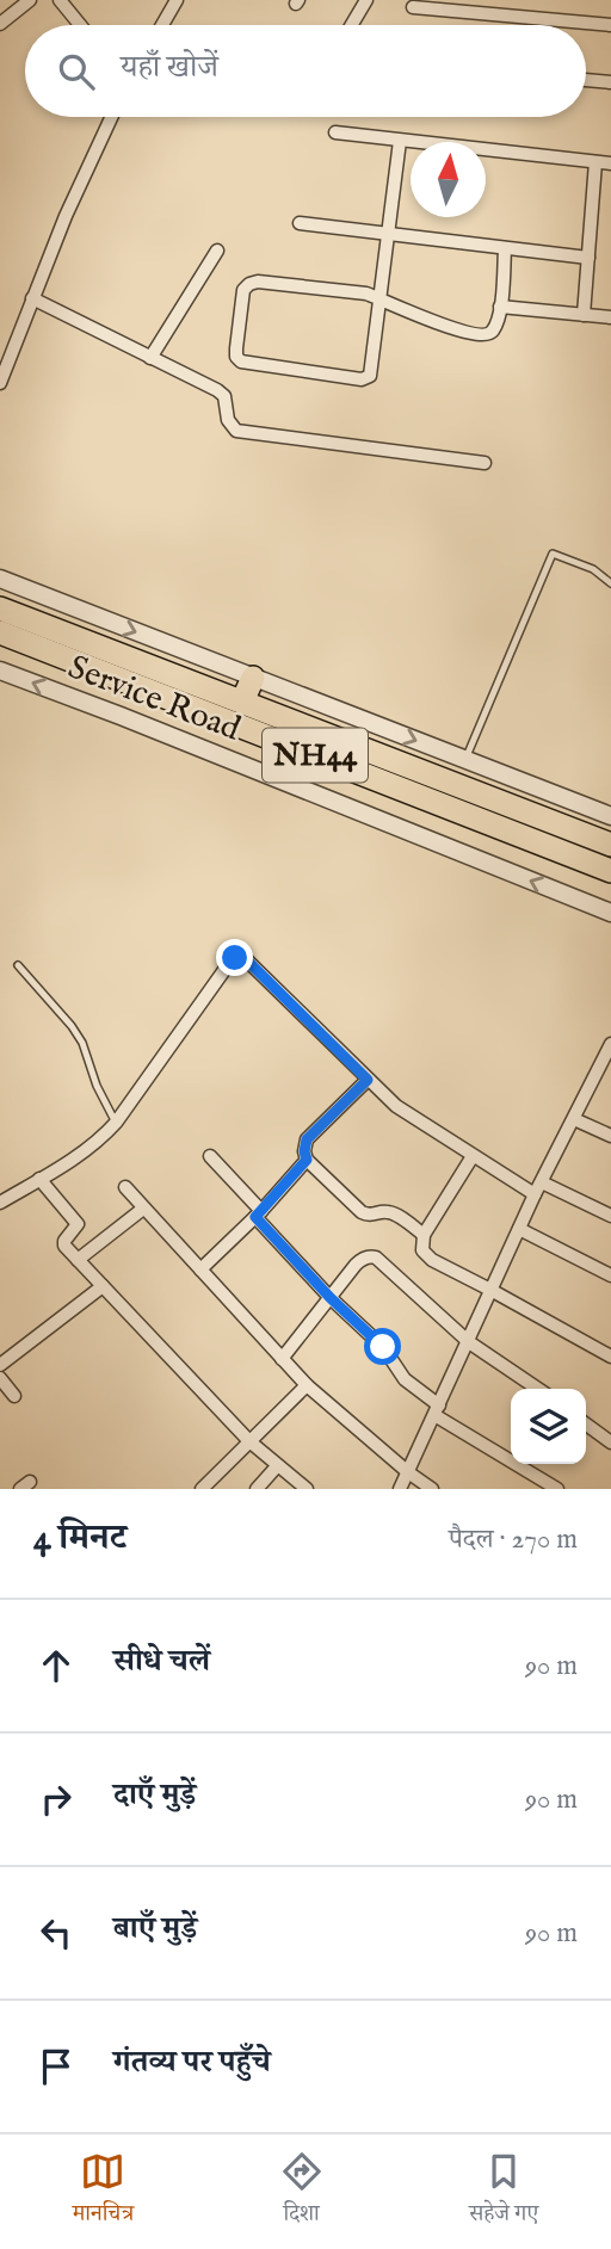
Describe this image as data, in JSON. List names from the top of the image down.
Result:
{
  "streets": {
    "highway": ["NH44"],
    "street": ["Service Road"]
  },
  "north": "top",
  "page": {
    "search": "यहाँ खोजें",
    "heading": ["4 मिनट", "पैदल · 270 m"],
    "list": [
      ["सीधे चलें", "90 m"],
      ["दाएँ मुड़ें", "90 m"],
      ["बाएँ मुड़ें", "90 m"],
      "गंतव्य पर पहुँचे"
    ],
    "nav": ["मानचित्र", "दिशा", "सहेजे गए"]
  }
}
